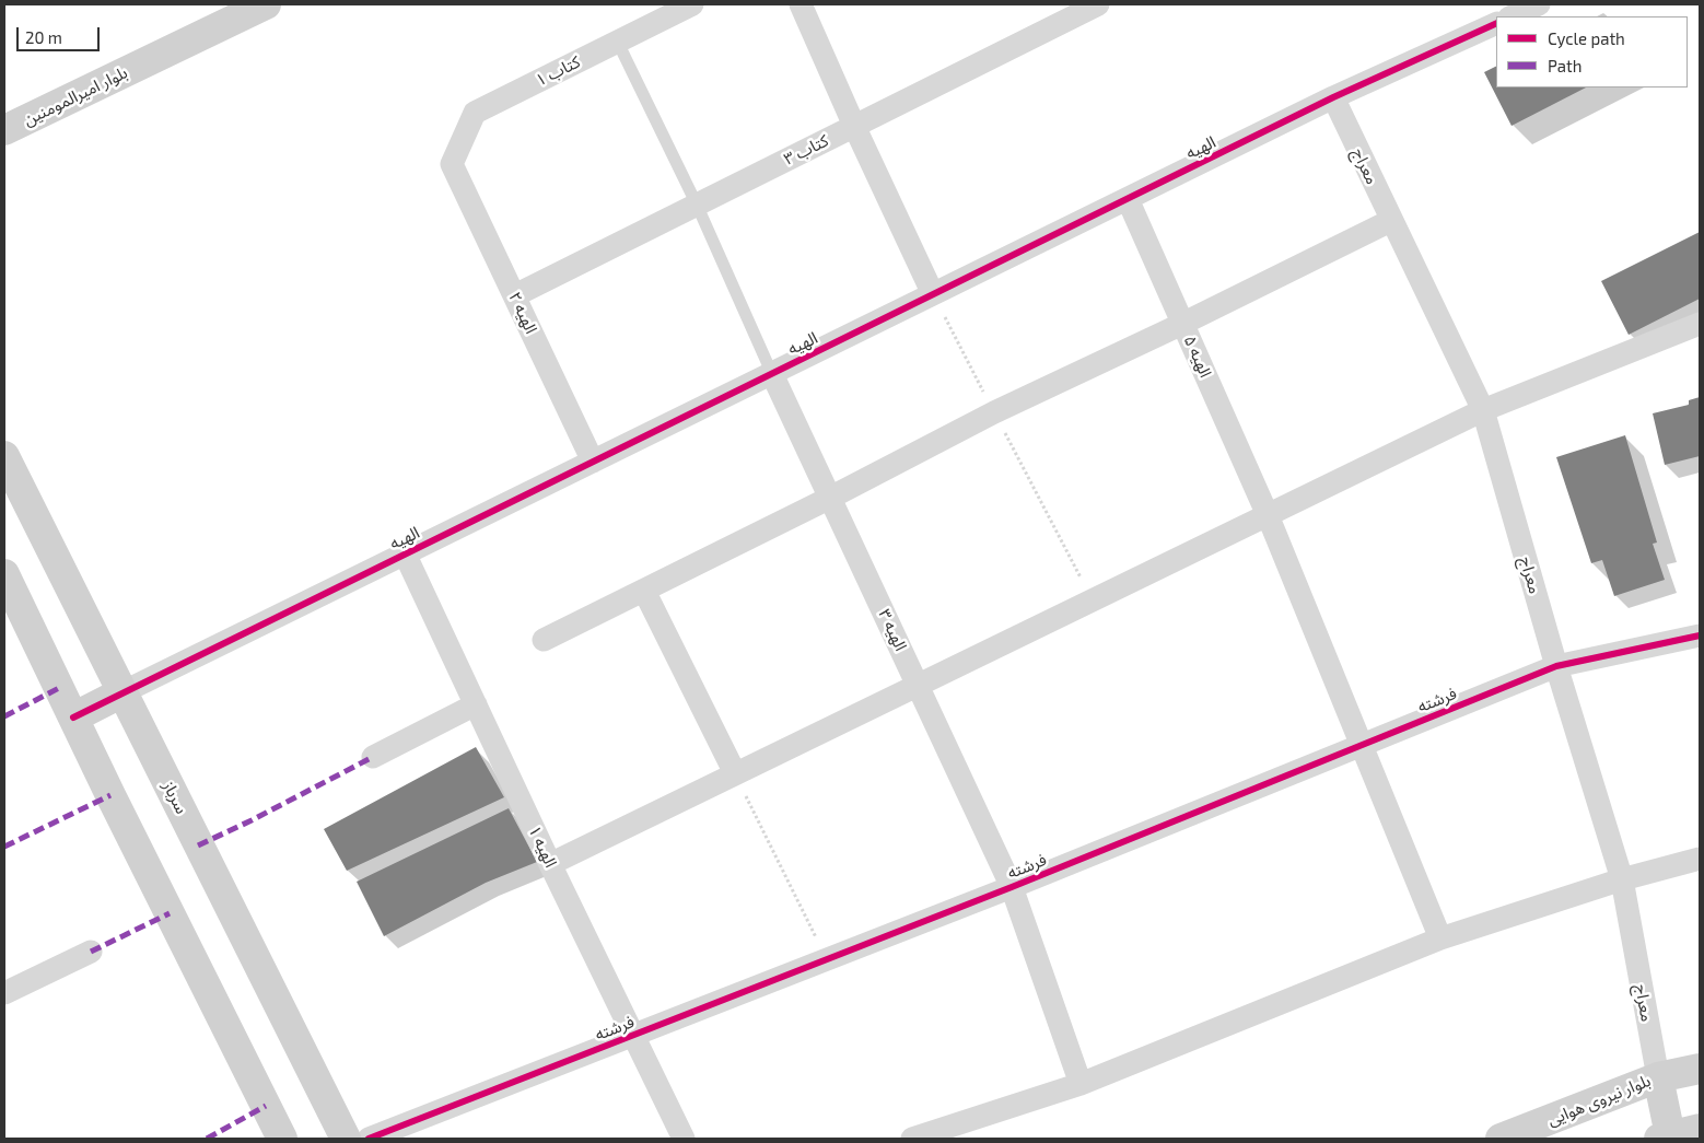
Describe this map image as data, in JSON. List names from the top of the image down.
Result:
{
  "streets": {
    "street": [
      "کتاب ۱",
      "بلوار امیرالمومنین",
      "الهیه",
      "کتاب ۳",
      "معراج",
      "الهیه ۲",
      "الهیه ۵",
      "الهیه ۳",
      "فرشته",
      "سرباز",
      "الهیه ۱",
      "بلوار نیروی هوایی"
    ]
  },
  "crossings": [
    ["کتاب ۱", "الهیه ۲"],
    ["الهیه", "معراج"],
    ["الهیه", "الهیه ۲"],
    ["الهیه", "الهیه ۵"],
    ["الهیه", "الهیه ۳"],
    ["الهیه", "سرباز"],
    ["الهیه", "الهیه ۱"],
    ["کتاب ۳", "الهیه ۲"],
    ["معراج", "فرشته"],
    ["معراج", "بلوار نیروی هوایی"],
    ["الهیه ۵", "فرشته"],
    ["الهیه ۳", "فرشته"],
    ["فرشته", "الهیه ۱"]
  ],
  "legend": ["Cycle path", "Path"],
  "scale_bar": "20 m"
}
